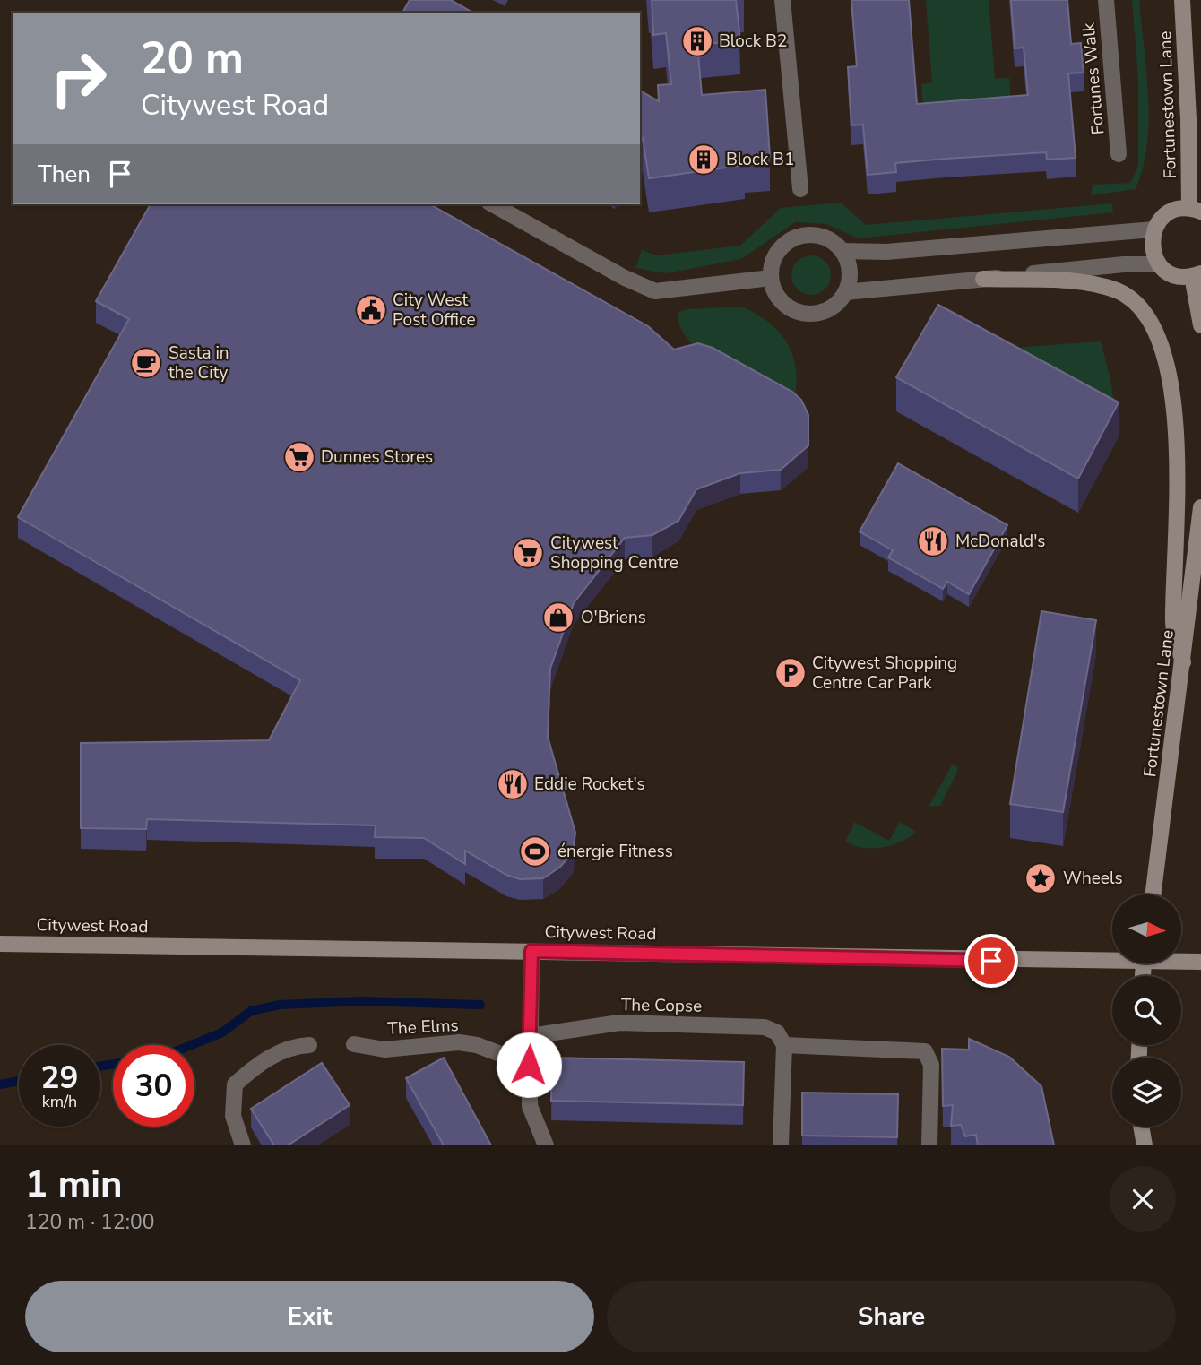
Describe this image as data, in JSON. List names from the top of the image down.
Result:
{
  "streets": {
    "street": [
      "Fortunes Walk",
      "Fortunestown Lane",
      "Citywest Road",
      "The Copse",
      "The Elms"
    ]
  },
  "places": {
    "building": ["Block B2", "Block B1"],
    "public building": ["City West Post Office"],
    "cafe": ["Sasta in the City"],
    "supermarket": ["Dunnes Stores", "Citywest Shopping Centre"],
    "restaurant": ["McDonald's", "Eddie Rocket's"],
    "shop": ["O'Briens"],
    "parking": ["Citywest Shopping Centre Car Park"],
    "sports": ["énergie Fitness"],
    "place": ["Wheels"]
  },
  "north": "right",
  "page": {
    "turn": ["20 m", "Citywest Road"],
    "then": "Then",
    "speed": "29 km/h",
    "limit": "30",
    "heading": ["1 min", "120 m · 12:00"],
    "buttons": ["Exit", "Share"]
  }
}
